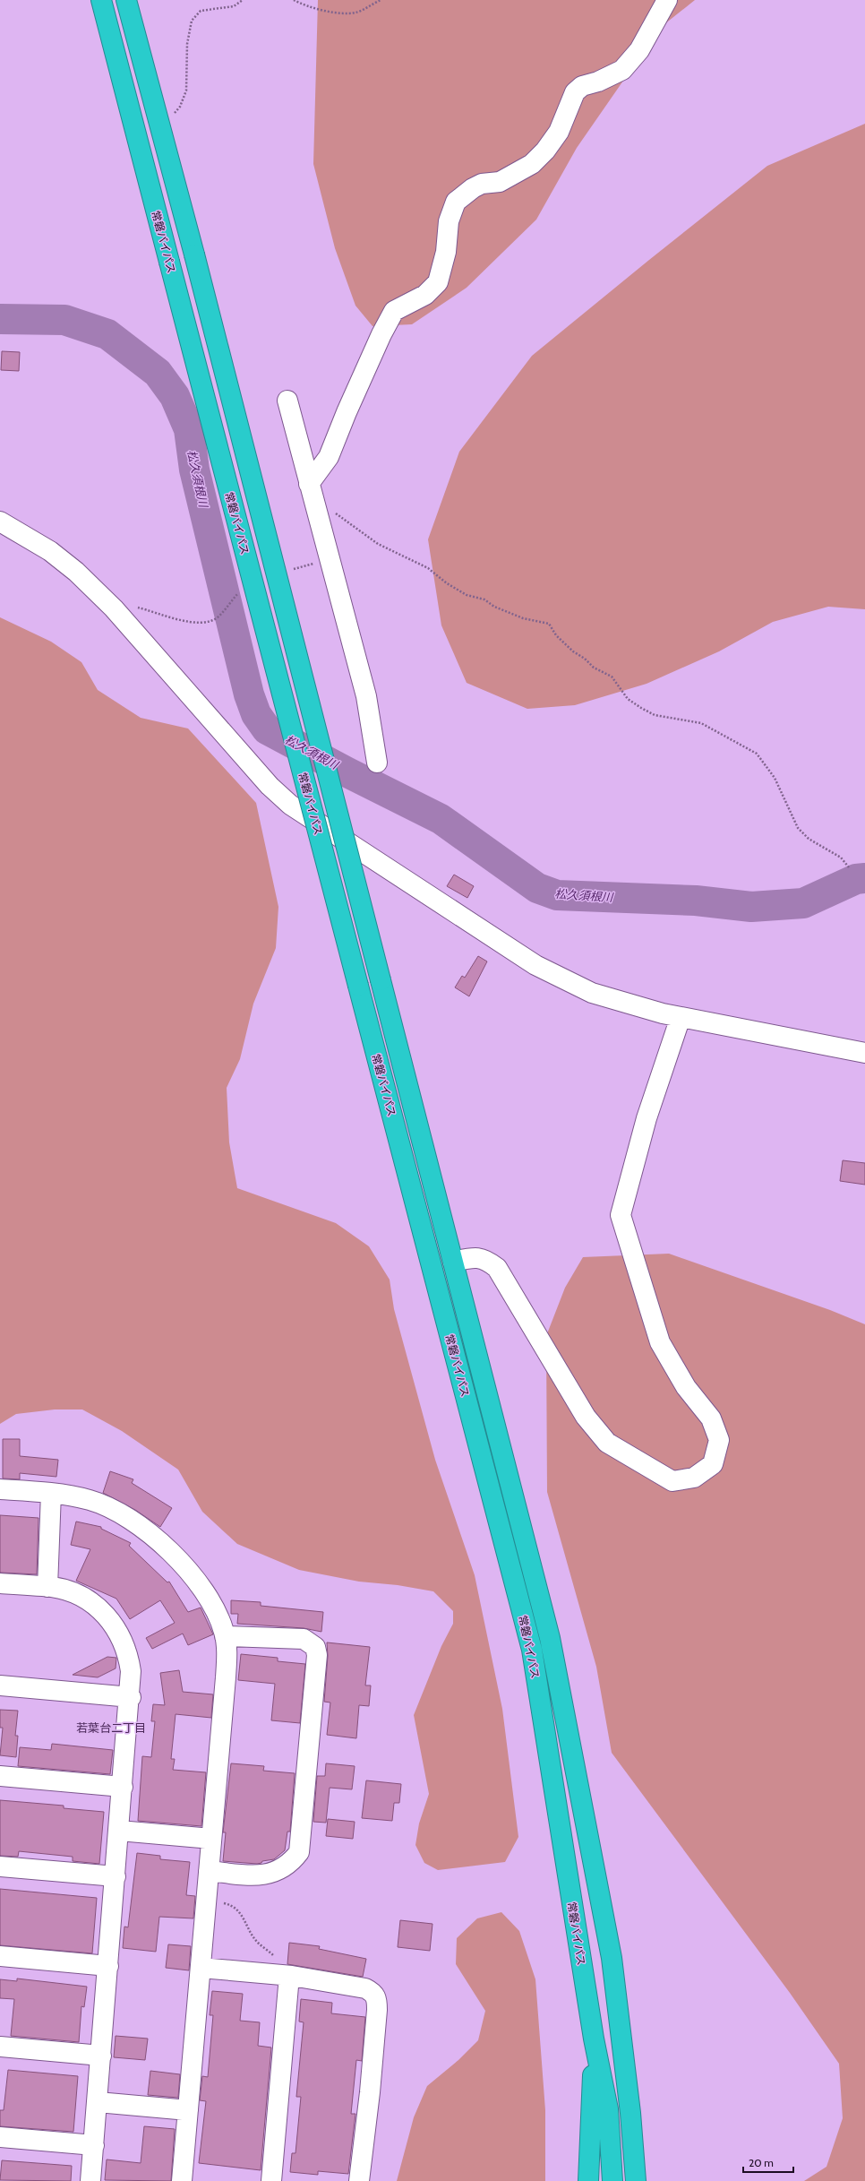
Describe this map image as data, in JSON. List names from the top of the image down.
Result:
{
  "streets": {
    "highway": ["常磐バイパス"]
  },
  "districts": ["若葉台二丁目"],
  "water": ["松久須根川"],
  "scale_bar": "20 m"
}
